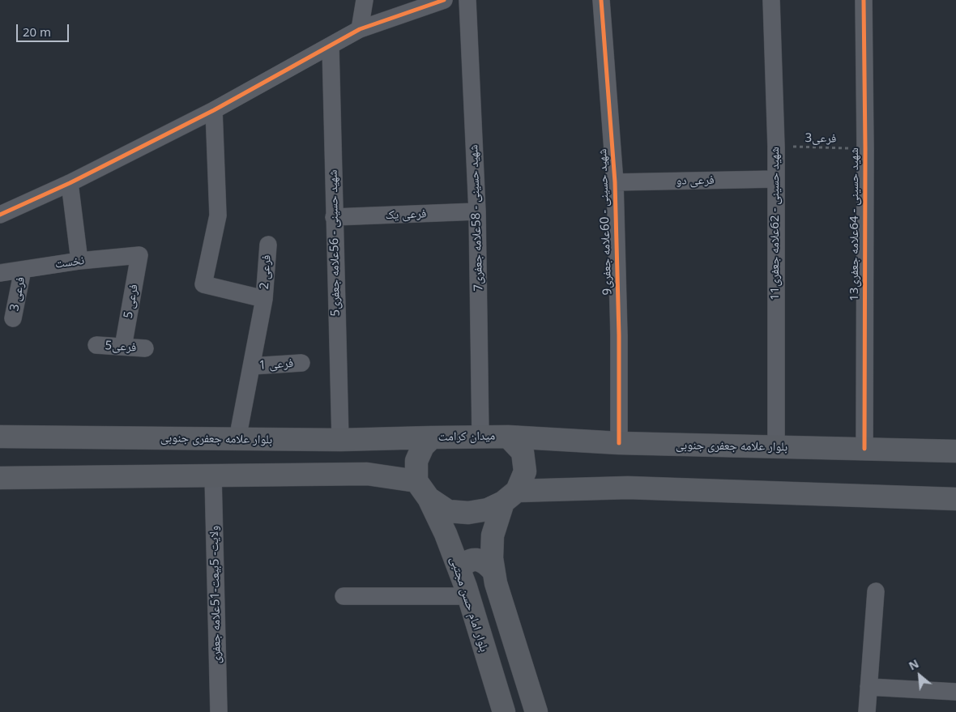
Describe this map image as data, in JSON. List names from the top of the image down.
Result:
{
  "streets": {
    "main road": ["میدان کرامت", "بلوار علامه جعفری جنوبی", "بلوار امام حسن مجتبی"],
    "street": [
      "فرعی دو",
      "فرعی یک",
      "7شهید حسینی - 58علامه جعفری",
      "9شهید حسینی - 60علامه جعفری",
      "11شهید حسینی - 62علامه جعفری",
      "13شهید حسینی - 64علامه جعفری",
      "5شهید حسینی - 56علامه جعفری",
      "نخست",
      "فرعی 2",
      "فرعی 3",
      "فرعی 5",
      "فرعی5",
      "فرعی 1",
      "ولایت- 5بیعت-51علامه جعفری"
    ],
    "path": ["فرعی3"]
  },
  "crossings": [
    ["فرعی3", "11شهید حسینی - 62علامه جعفری"],
    ["فرعی3", "13شهید حسینی - 64علامه جعفری"],
    ["فرعی دو", "9شهید حسینی - 60علامه جعفری"],
    ["فرعی دو", "11شهید حسینی - 62علامه جعفری"],
    ["فرعی یک", "7شهید حسینی - 58علامه جعفری"],
    ["فرعی یک", "5شهید حسینی - 56علامه جعفری"],
    ["7شهید حسینی - 58علامه جعفری", "میدان کرامت"],
    ["7شهید حسینی - 58علامه جعفری", "بلوار علامه جعفری جنوبی"],
    ["7شهید حسینی - 58علامه جعفری", "بلوار امام حسن مجتبی"],
    ["9شهید حسینی - 60علامه جعفری", "بلوار علامه جعفری جنوبی"],
    ["11شهید حسینی - 62علامه جعفری", "بلوار علامه جعفری جنوبی"],
    ["13شهید حسینی - 64علامه جعفری", "بلوار علامه جعفری جنوبی"],
    ["5شهید حسینی - 56علامه جعفری", "بلوار علامه جعفری جنوبی"],
    ["نخست", "فرعی 3"],
    ["نخست", "فرعی 5"],
    ["فرعی 2", "فرعی 1"],
    ["فرعی 2", "بلوار علامه جعفری جنوبی"],
    ["فرعی 5", "فرعی5"],
    ["میدان کرامت", "بلوار علامه جعفری جنوبی"],
    ["میدان کرامت", "بلوار امام حسن مجتبی"],
    ["بلوار علامه جعفری جنوبی", "بلوار امام حسن مجتبی"]
  ],
  "scale_bar": "20 m",
  "north": "top left"
}
